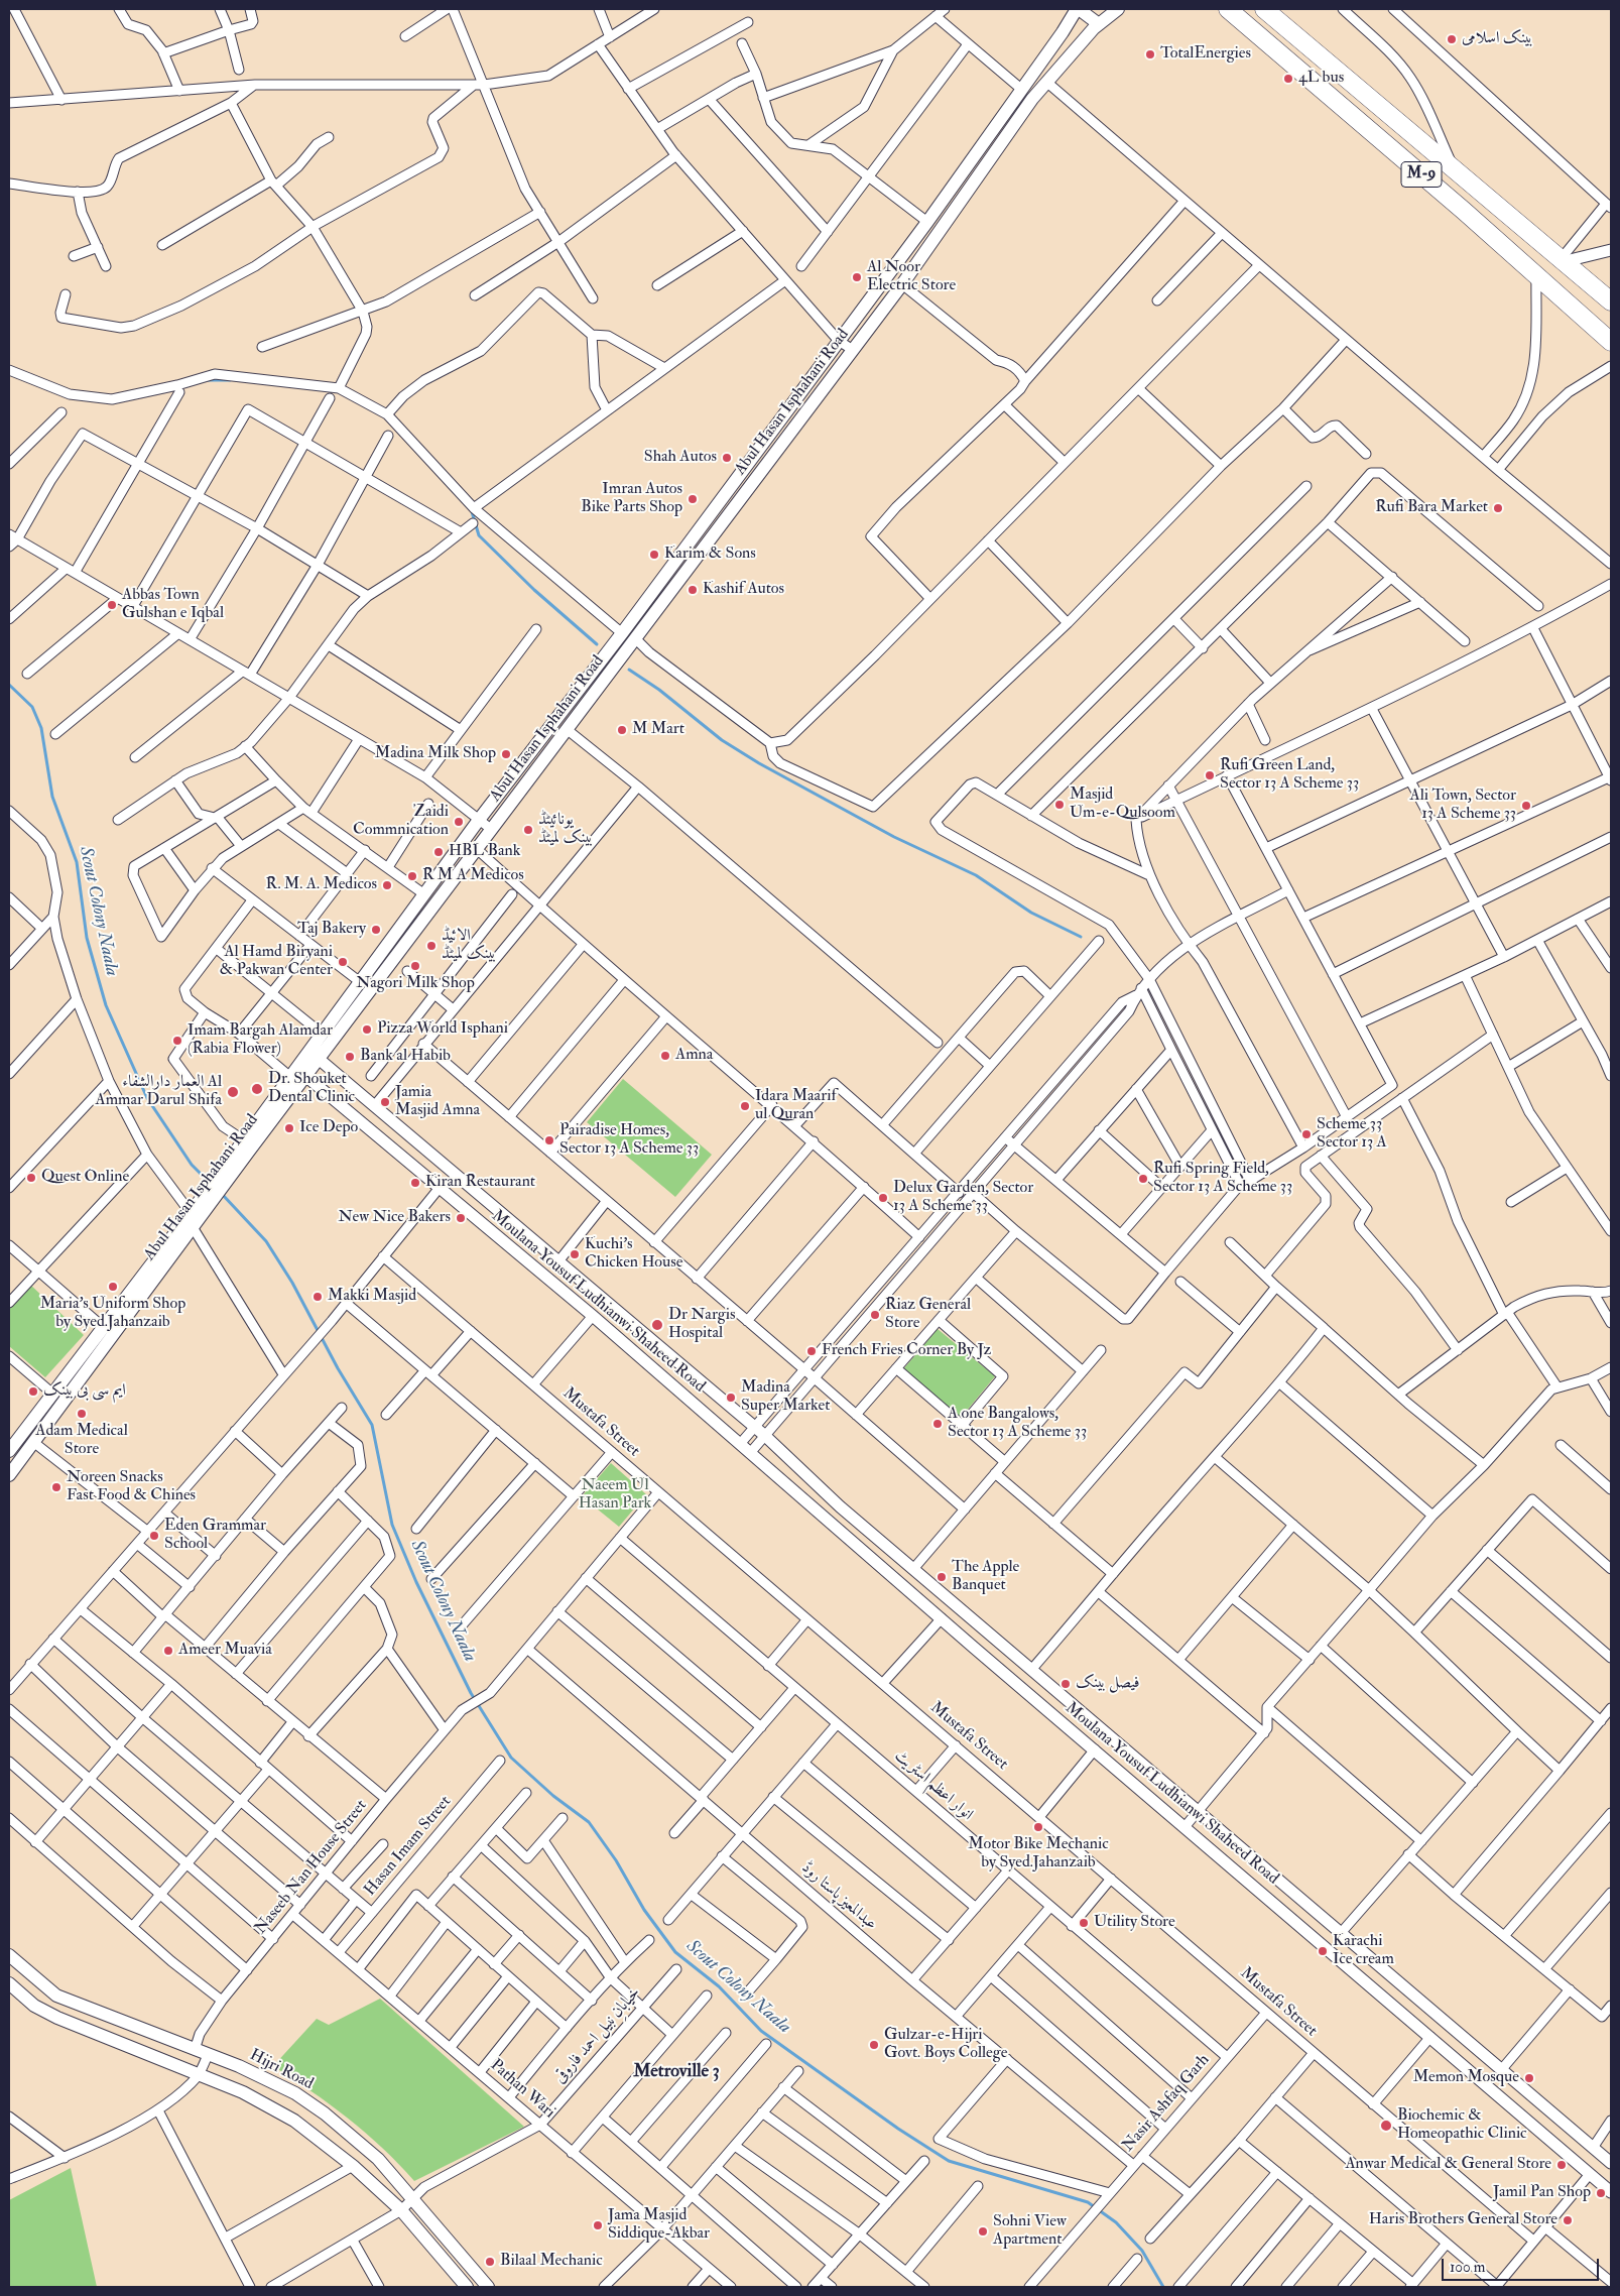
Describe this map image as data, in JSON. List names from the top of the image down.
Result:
{
  "streets": {
    "highway": ["M-9"],
    "main road": ["Abul Hasan Isphahani Road", "Hijri Road"],
    "street": [
      "Moulana Yousuf Ludhianwi Shaheed Road",
      "Mustafa Street",
      "انوار اعظم اسٹریٹ",
      "Hasan Imam Street",
      "Naseeb Nan House Street",
      "عبدالمعیز پاستا روڈ",
      "خیابانِ نبیل احمد فاروقی",
      "Pathan Wari",
      "Nasir Ashfaq Garh"
    ]
  },
  "crossings": [
    ["Abul Hasan Isphahani Road", "Moulana Yousuf Ludhianwi Shaheed Road"],
    ["Mustafa Street", "Naseeb Nan House Street"],
    ["Mustafa Street", "Nasir Ashfaq Garh"],
    ["انوار اعظم اسٹریٹ", "Naseeb Nan House Street"],
    ["انوار اعظم اسٹریٹ", "Nasir Ashfaq Garh"],
    ["Hasan Imam Street", "Pathan Wari"],
    ["Naseeb Nan House Street", "عبدالمعیز پاستا روڈ"],
    ["Naseeb Nan House Street", "Hijri Road"],
    ["Naseeb Nan House Street", "Pathan Wari"],
    ["عبدالمعیز پاستا روڈ", "Nasir Ashfaq Garh"],
    ["خیابانِ نبیل احمد فاروقی", "Hijri Road"],
    ["خیابانِ نبیل احمد فاروقی", "Pathan Wari"]
  ],
  "districts": ["Metroville 3"],
  "water": ["Scout Colony Naala"],
  "parks": ["Naeem Ul Hasan Park"],
  "places": [
    "بینک اسلامی",
    "TotalEnergies",
    "4L bus",
    "Al Noor Electric Store",
    "Shah Autos",
    "Imran Autos Bike Parts Shop",
    "Rufi Bara Market",
    "Karim & Sons",
    "Kashif Autos",
    "Abbas Town Gulshan e Iqbal",
    "M Mart",
    "Madina Milk Shop",
    "Rufi Green Land, Sector 13 A Scheme 33",
    "Masjid Um-e-Qulsoom",
    "Ali Town, Sector 13 A Scheme 33",
    "Zaidi Commnication",
    "یونائیٹڈ بینک لمیٹڈ",
    "HBL Bank",
    "R M A Medicos",
    "R. M. A. Medicos",
    "Taj Bakery",
    "الائیڈ بینک لمیٹڈ",
    "Al Hamd Biryani & Pakwan Center",
    "Nagori Milk Shop",
    "Pizza World Isphani",
    "Imam Bargah Alamdar (Rabia Flower)",
    "Amna",
    "Bank al Habib",
    "Dr. Shouket Dental Clinic",
    "العمار دارالشفاء Al Ammar Darul Shifa",
    "Jamia Masjid Amna",
    "Idara Maarif ul Quran",
    "Ice Depo",
    "Scheme 33 Sector 13 A",
    "Pairadise Homes, Sector 13 A Scheme 33",
    "Quest Online",
    "Rufi Spring Field, Sector 13 A Scheme 33",
    "Kiran Restaurant",
    "Delux Garden, Sector 13 A Scheme 33",
    "New Nice Bakers",
    "Kuchi’s Chicken House",
    "Maria's Uniform Shop by Syed.Jahanzaib",
    "Makki Masjid",
    "Riaz General Store",
    "Dr Nargis Hospital",
    "French Fries Corner By Jz",
    "ایم سی بی بینک",
    "Madina Super Market",
    "Adam Medical Store",
    "A one Bangalows, Sector 13 A Scheme 33",
    "Noreen Snacks Fast Food & Chines",
    "Eden Grammar School",
    "The Apple Banquet",
    "Ameer Muavia",
    "فیصل بینک",
    "Motor Bike Mechanic by Syed.Jahanzaib",
    "Utility Store",
    "Karachi Ice cream",
    "Gulzar-e-Hijri Govt. Boys College",
    "Memon Mosque",
    "Biochemic & Homeopathic Clinic",
    "Anwar Medical & General Store",
    "Jamil Pan Shop",
    "Haris Brothers General Store",
    "Jama Masjid Siddique-Akbar",
    "Sohni View Apartment",
    "Bilaal Mechanic"
  ],
  "scale_bar": "100 m"
}
